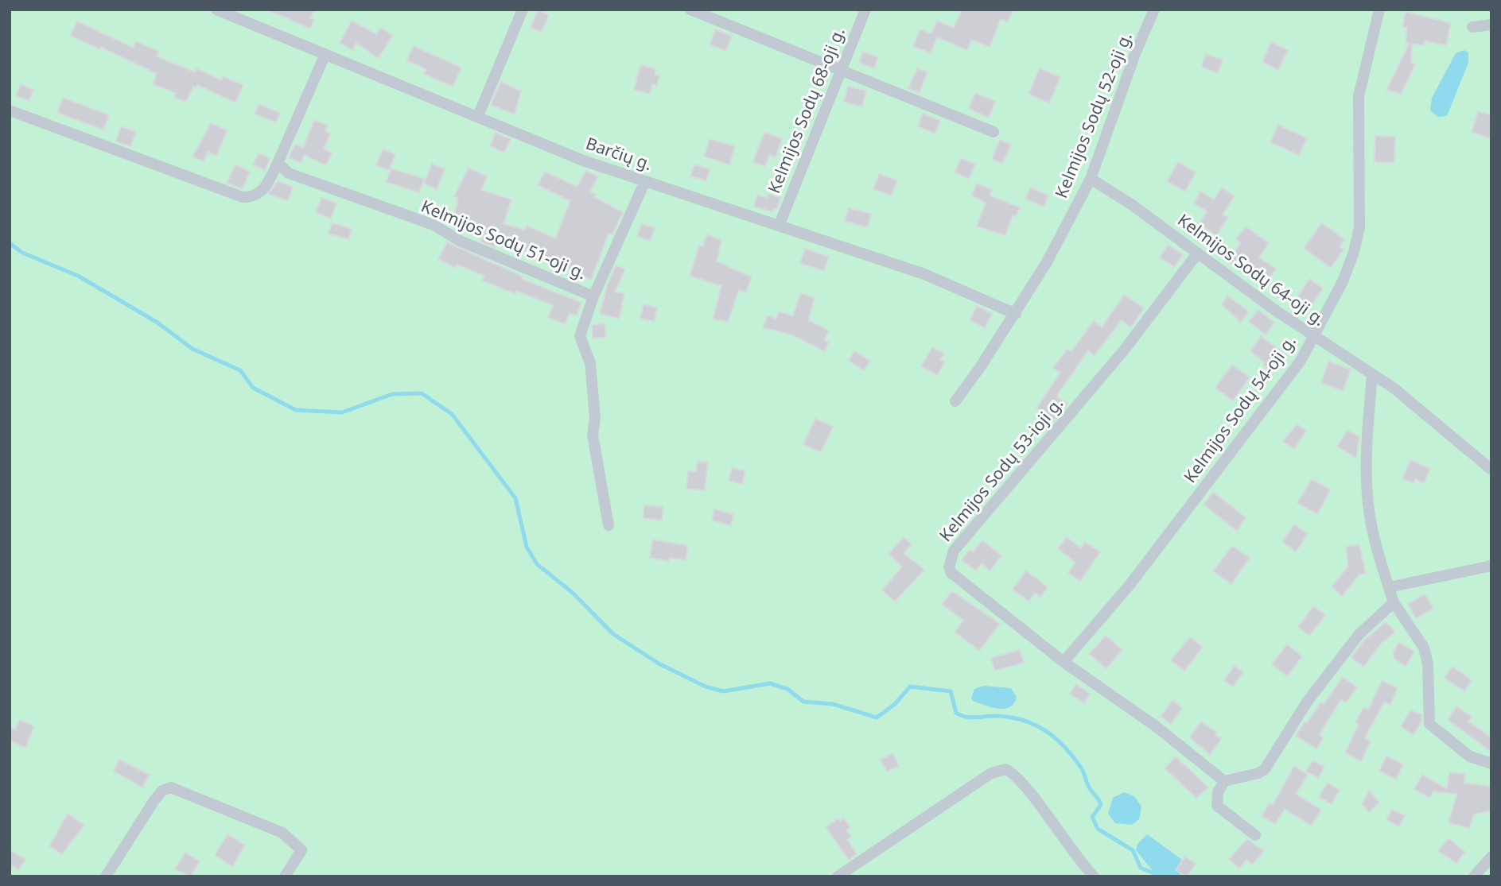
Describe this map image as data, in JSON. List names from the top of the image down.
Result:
{
  "streets": {
    "street": [
      "Kelmijos Sodų 68-oji g.",
      "Kelmijos Sodų 52-oji g.",
      "Barčių g.",
      "Kelmijos Sodų 51-oji g.",
      "Kelmijos Sodų 64-oji g.",
      "Kelmijos Sodų 54-oji g.",
      "Kelmijos Sodų 53-ioji g."
    ]
  },
  "crossings": [
    ["Kelmijos Sodų 68-oji g.", "Barčių g."],
    ["Kelmijos Sodų 52-oji g.", "Barčių g."],
    ["Kelmijos Sodų 52-oji g.", "Kelmijos Sodų 64-oji g."],
    ["Kelmijos Sodų 64-oji g.", "Kelmijos Sodų 54-oji g."],
    ["Kelmijos Sodų 64-oji g.", "Kelmijos Sodų 53-ioji g."],
    ["Kelmijos Sodų 54-oji g.", "Kelmijos Sodų 53-ioji g."]
  ]
}
